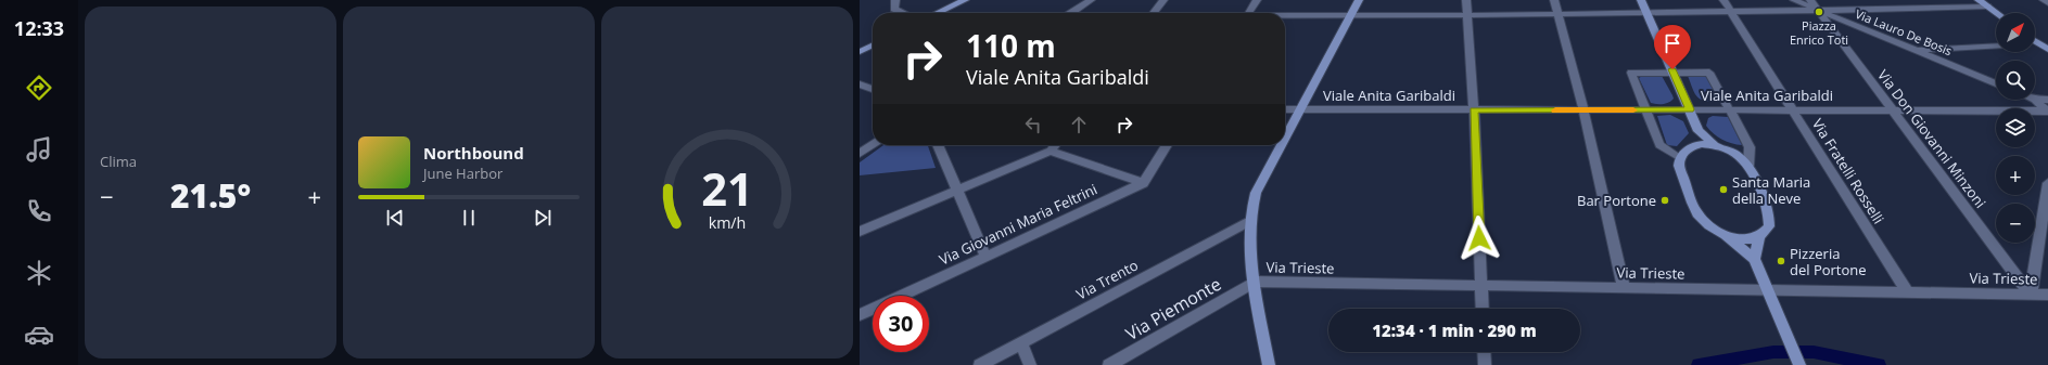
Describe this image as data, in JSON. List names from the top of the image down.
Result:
{
  "streets": {
    "street": [
      "Via Lauro De Bosis",
      "Viale Anita Garibaldi",
      "Via Don Giovanni Minzoni",
      "Via Fratelli Rosselli",
      "Via Giovanni Maria Feltrini",
      "Via Trieste",
      "Via Trento",
      "Via Piemonte"
    ]
  },
  "crossings": [
    ["Via Lauro De Bosis", "Via Don Giovanni Minzoni"],
    ["Viale Anita Garibaldi", "Via Don Giovanni Minzoni"],
    ["Viale Anita Garibaldi", "Via Fratelli Rosselli"],
    ["Via Don Giovanni Minzoni", "Via Trieste"],
    ["Via Fratelli Rosselli", "Via Trieste"],
    ["Via Trieste", "Via Piemonte"]
  ],
  "places": [
    "Piazza Enrico Toti",
    "Santa Maria della Neve",
    "Bar Portone",
    "Pizzeria del Portone"
  ],
  "north": "top right",
  "page": {
    "tabs": "12:33",
    "tile": "Clima",
    "map_buttons": ["+", "−"],
    "turn": ["110 m", "Viale Anita Garibaldi"],
    "song": ["Northbound", "June Harbor"],
    "heat": ["−", "21.5°", "+"],
    "limit": "30",
    "trip": "12:34 · 1 min · 290 m",
    "gauge": ["21", "km/h"]
  }
}
